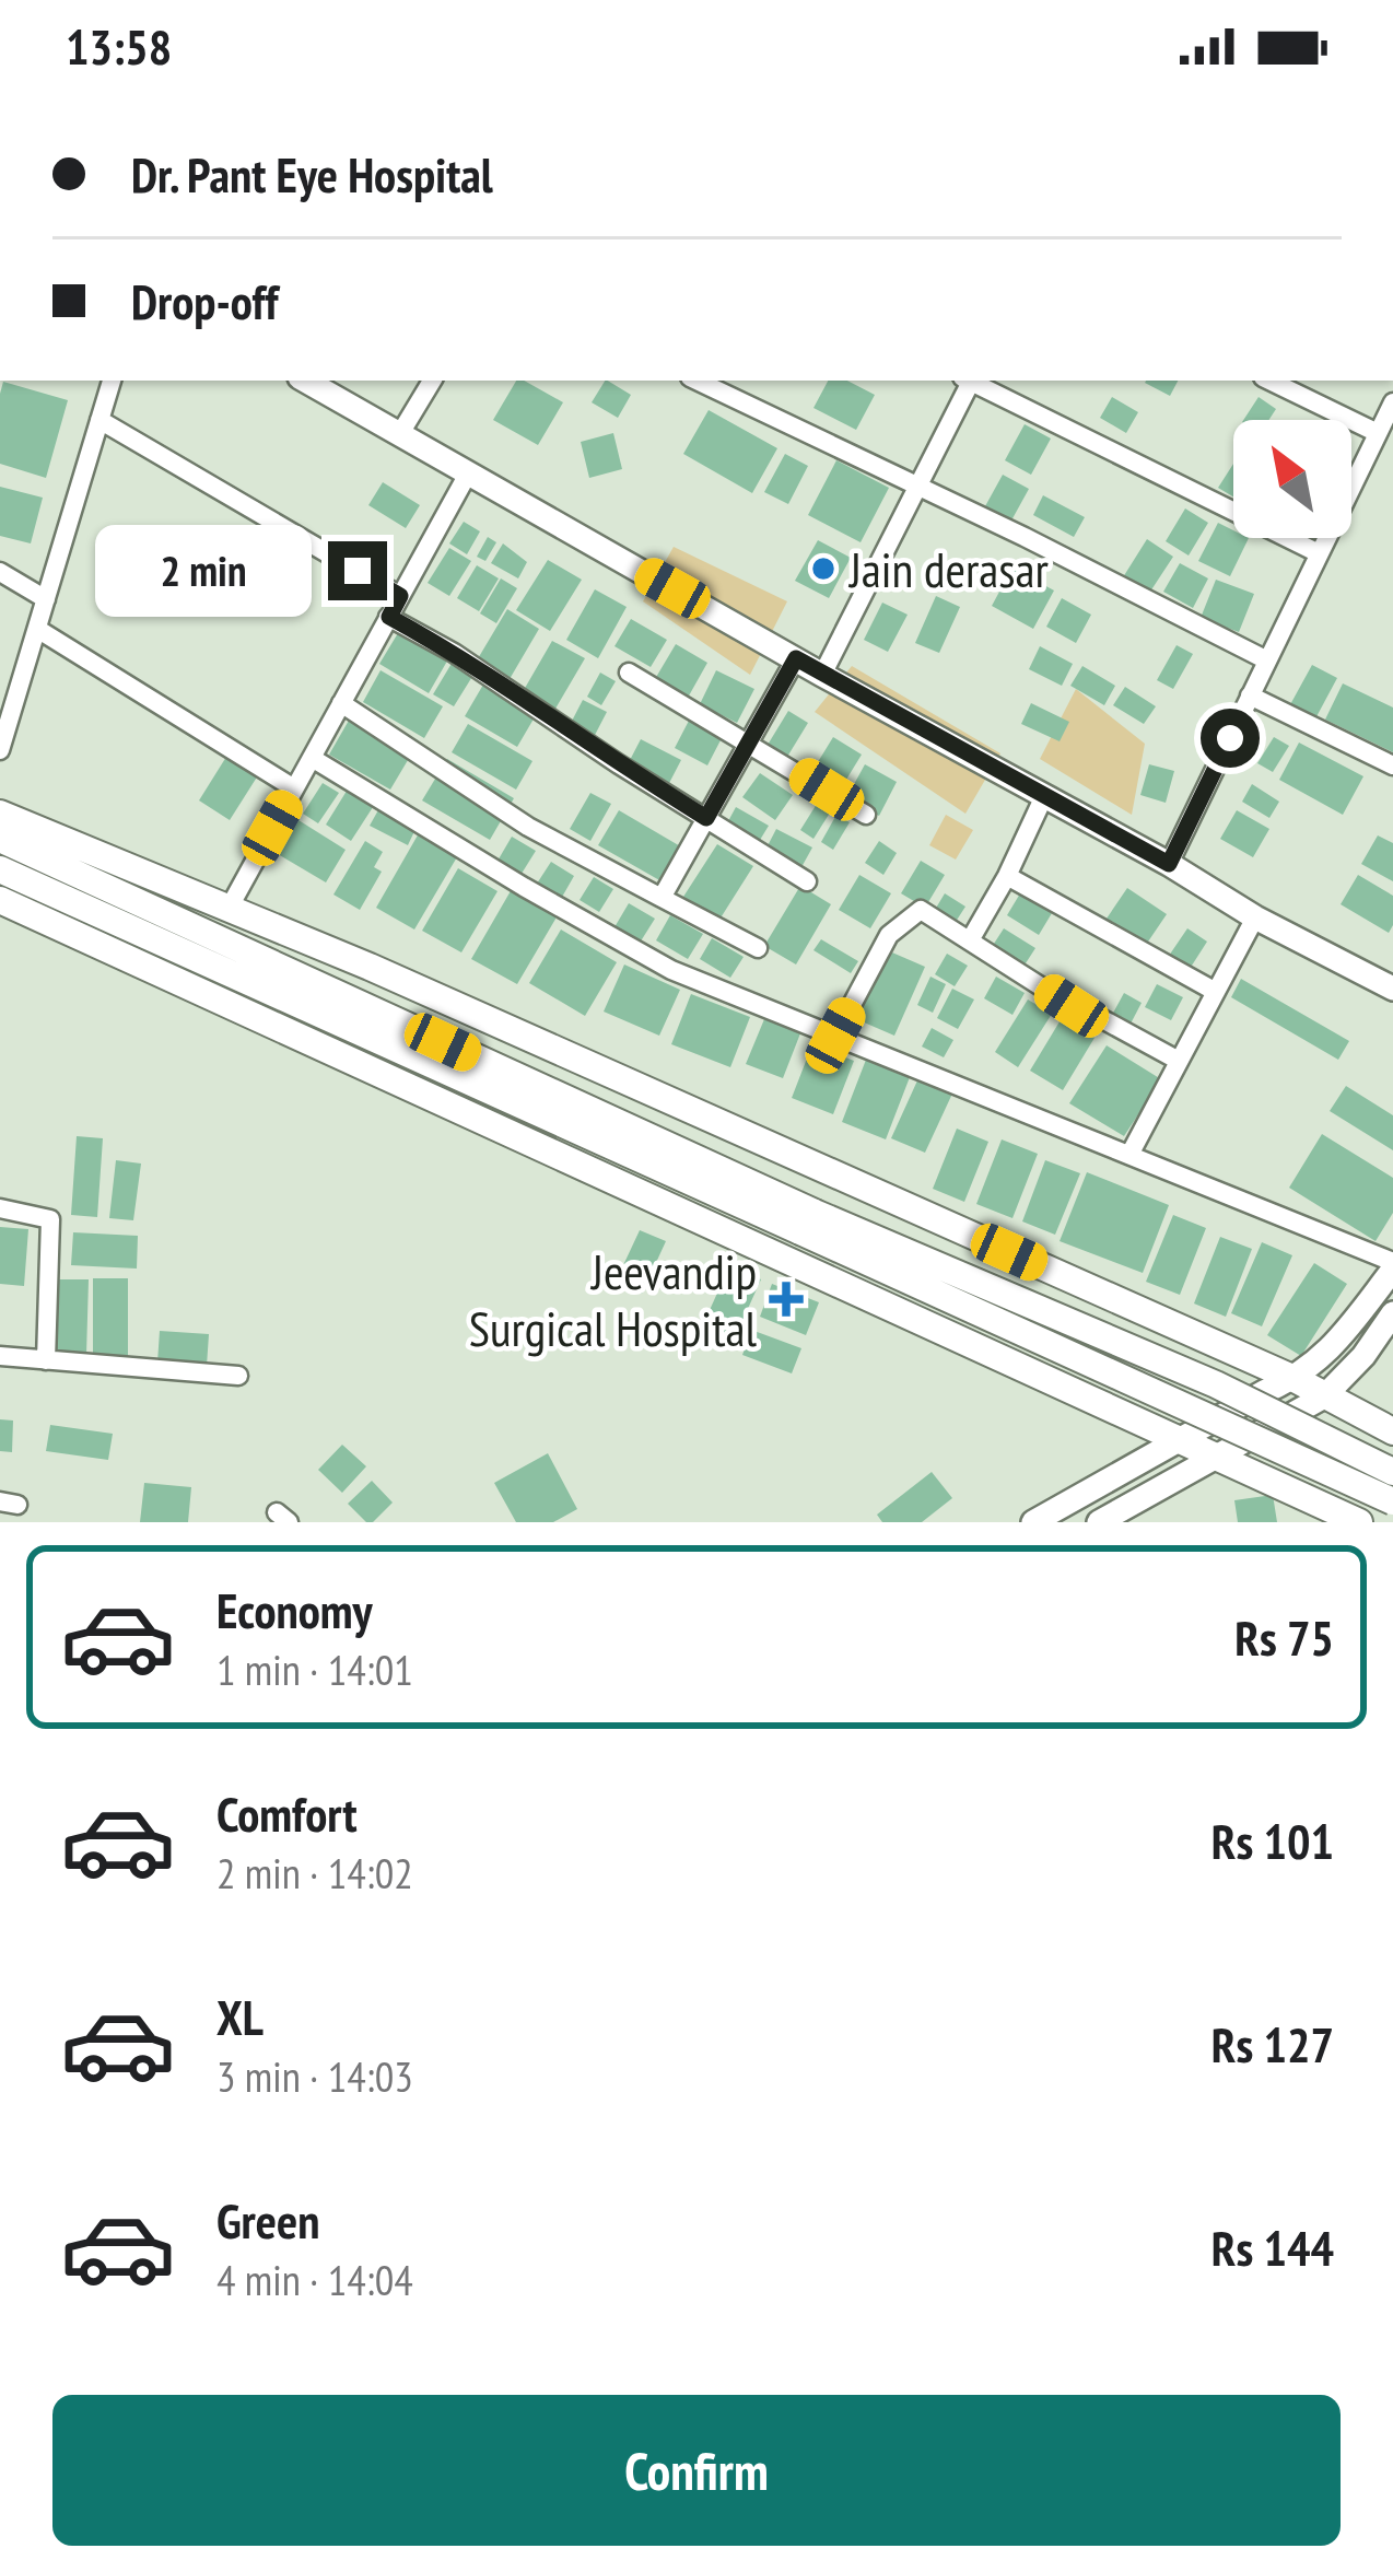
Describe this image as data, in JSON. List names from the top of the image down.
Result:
{
  "places": {
    "other": ["Jain derasar"],
    "health": ["Jeevandip Surgical Hospital"]
  },
  "north": "top left",
  "page": {
    "status": "13:58",
    "banner": ["Dr. Pant Eye Hospital", "Drop-off"],
    "bubble": "2 min",
    "list": [
      {
        "name": "Economy",
        "note": "1 min · 14:01",
        "value": "Rs 75"
      },
      {
        "name": "Comfort",
        "note": "2 min · 14:02",
        "value": "Rs 101"
      },
      {
        "name": "XL",
        "note": "3 min · 14:03",
        "value": "Rs 127"
      },
      {
        "name": "Green",
        "note": "4 min · 14:04",
        "value": "Rs 144"
      }
    ],
    "buttons": "Confirm"
  }
}
